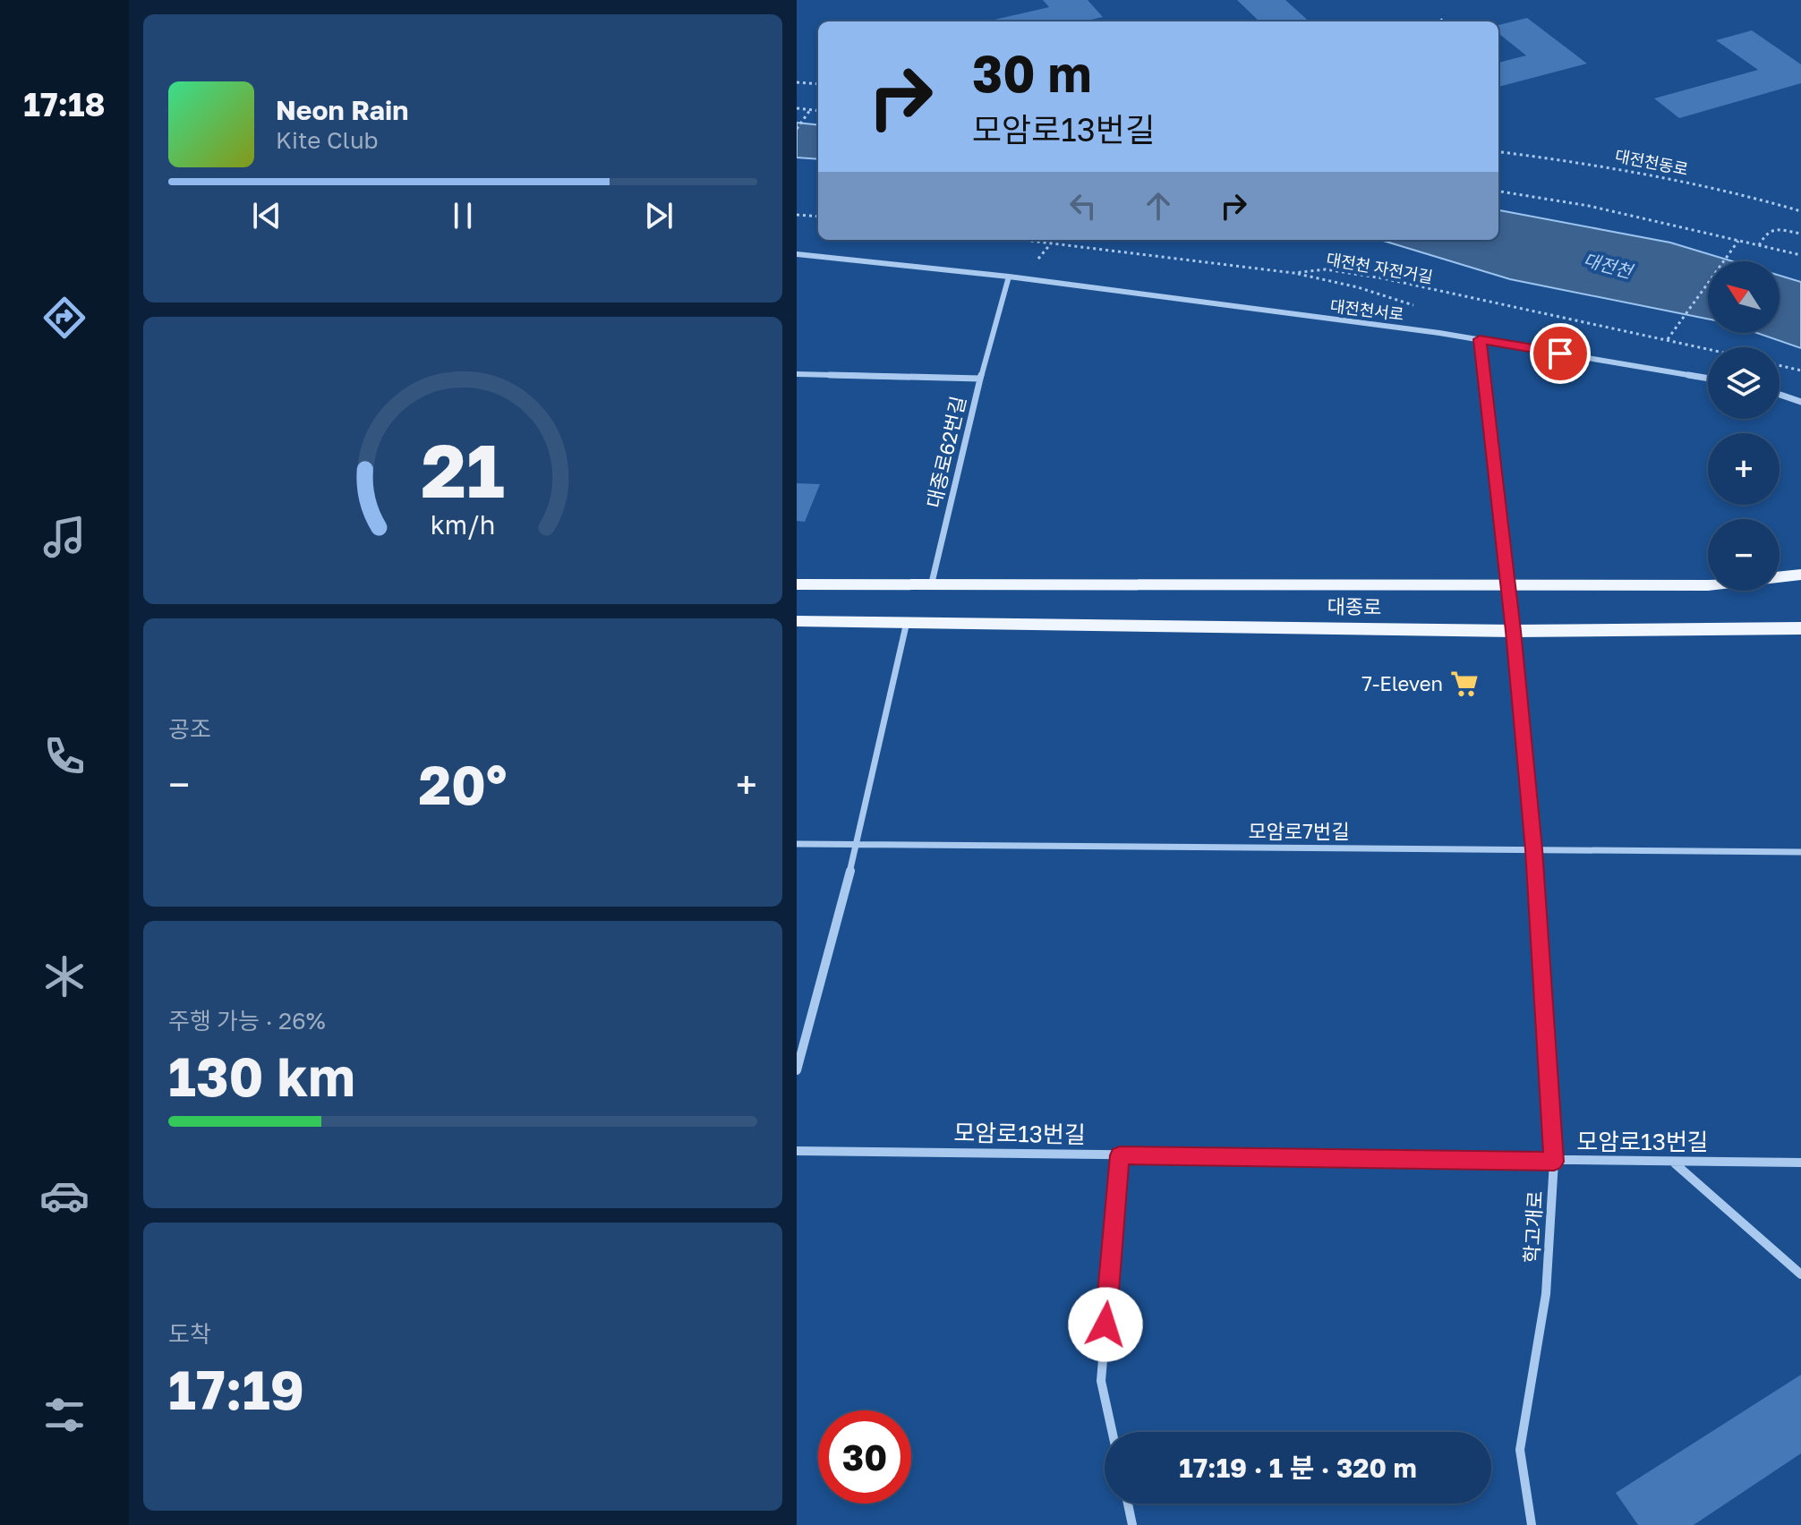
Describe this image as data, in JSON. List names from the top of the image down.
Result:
{
  "streets": {
    "main road": ["대종로"],
    "street": [
      "대전천서로",
      "대종로62번길",
      "모암로7번길",
      "모암로13번길",
      "학고개로"
    ],
    "path": ["대전천동로", "대전천 자전거길"]
  },
  "crossings": [
    ["대종로62번길", "대종로"],
    ["대종로", "학고개로"],
    ["모암로7번길", "학고개로"],
    ["모암로13번길", "학고개로"]
  ],
  "water": ["대전천"],
  "places": {
    "supermarket": ["7-Eleven"]
  },
  "north": "top left",
  "page": {
    "tabs": "17:18",
    "turn": ["30 m", "모암로13번길"],
    "song": ["Neon Rain", "Kite Club"],
    "map_buttons": ["+", "−"],
    "tile": [
      "공조",
      ["주행 가능 · 26%", "130 km"],
      ["도착", "17:19"]
    ],
    "heat": ["−", "20°", "+"],
    "limit": "30",
    "trip": "17:19 · 1 분 · 320 m",
    "gauge": ["21", "km/h"]
  }
}
